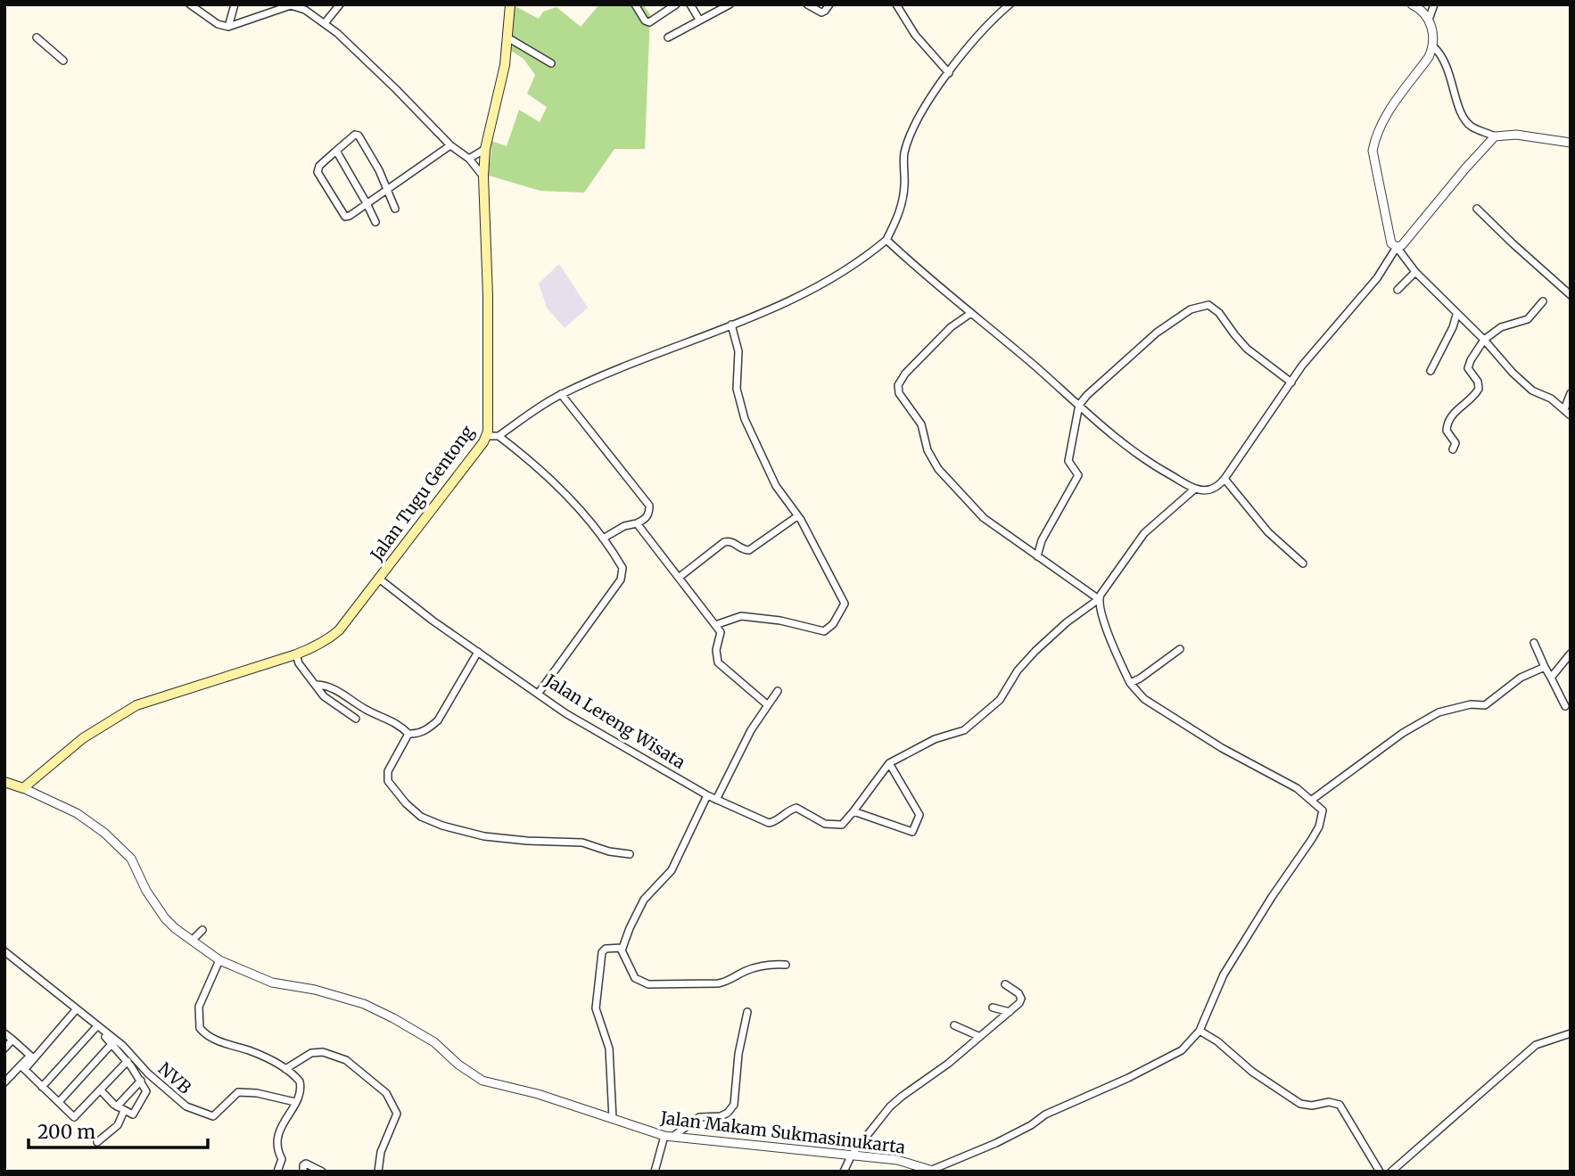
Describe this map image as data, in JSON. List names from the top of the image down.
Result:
{
  "streets": {
    "main road": ["Jalan Tugu Gentong"],
    "street": ["Jalan Lereng Wisata", "NVB", "Jalan Makam Sukmasinukarta"]
  },
  "crossings": [
    ["Jalan Tugu Gentong", "Jalan Lereng Wisata"],
    ["Jalan Tugu Gentong", "Jalan Makam Sukmasinukarta"]
  ],
  "scale_bar": "200 m"
}
